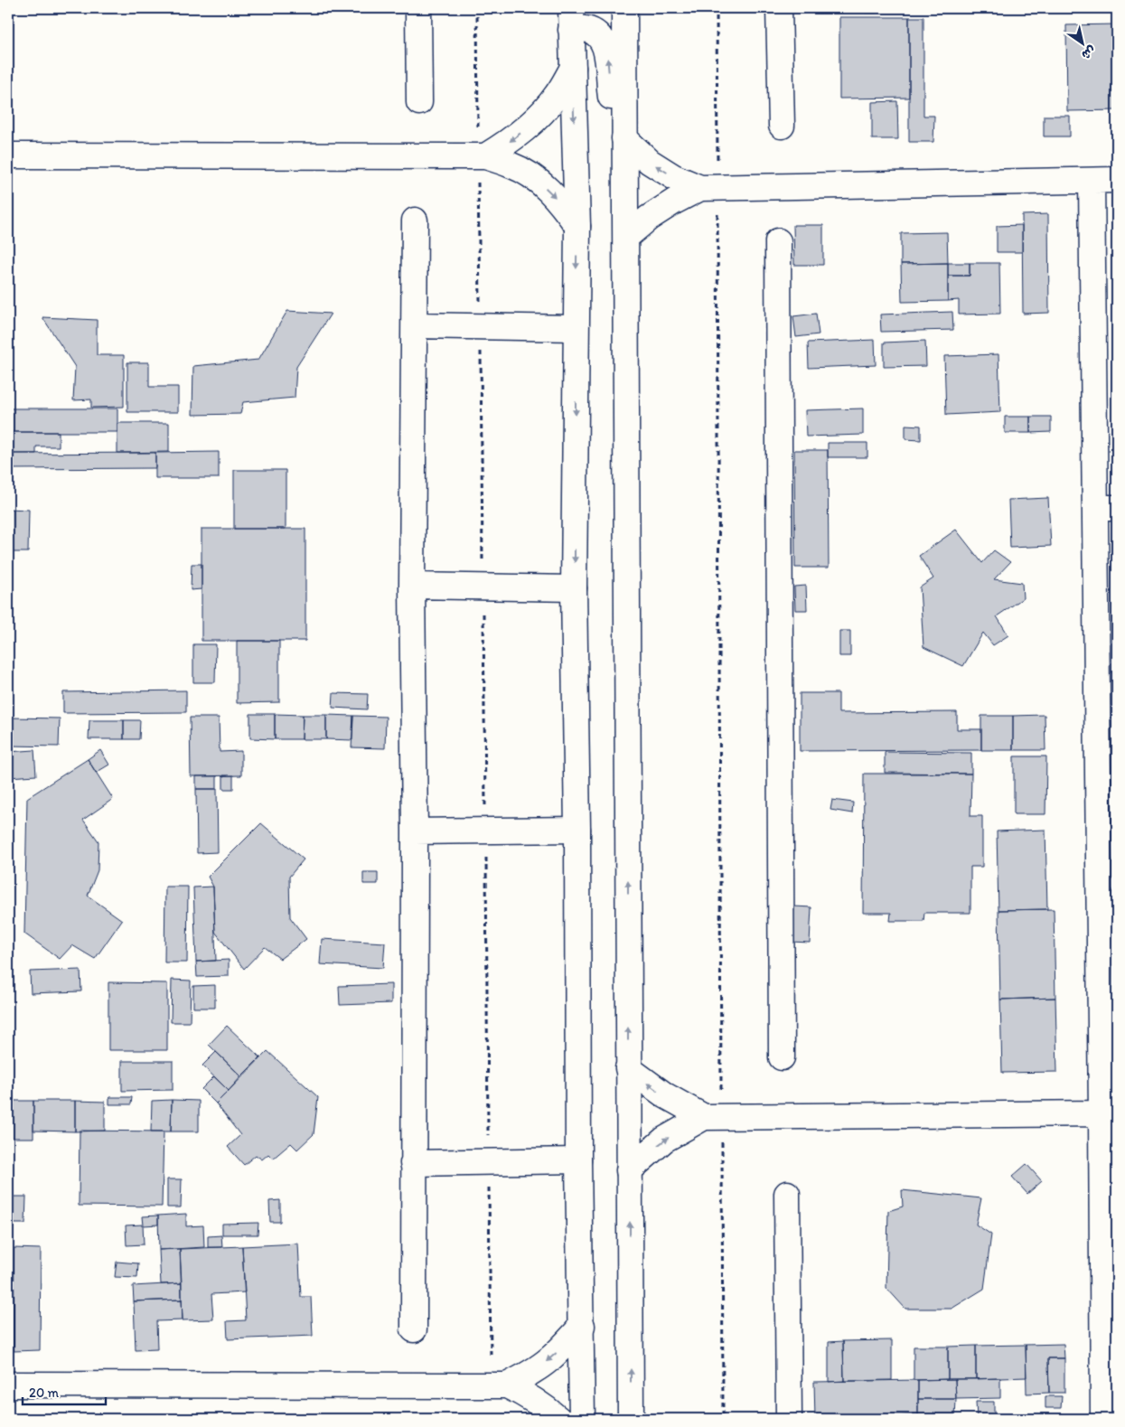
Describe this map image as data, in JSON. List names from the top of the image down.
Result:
{
  "scale_bar": "20 m",
  "north": "bottom right"
}
